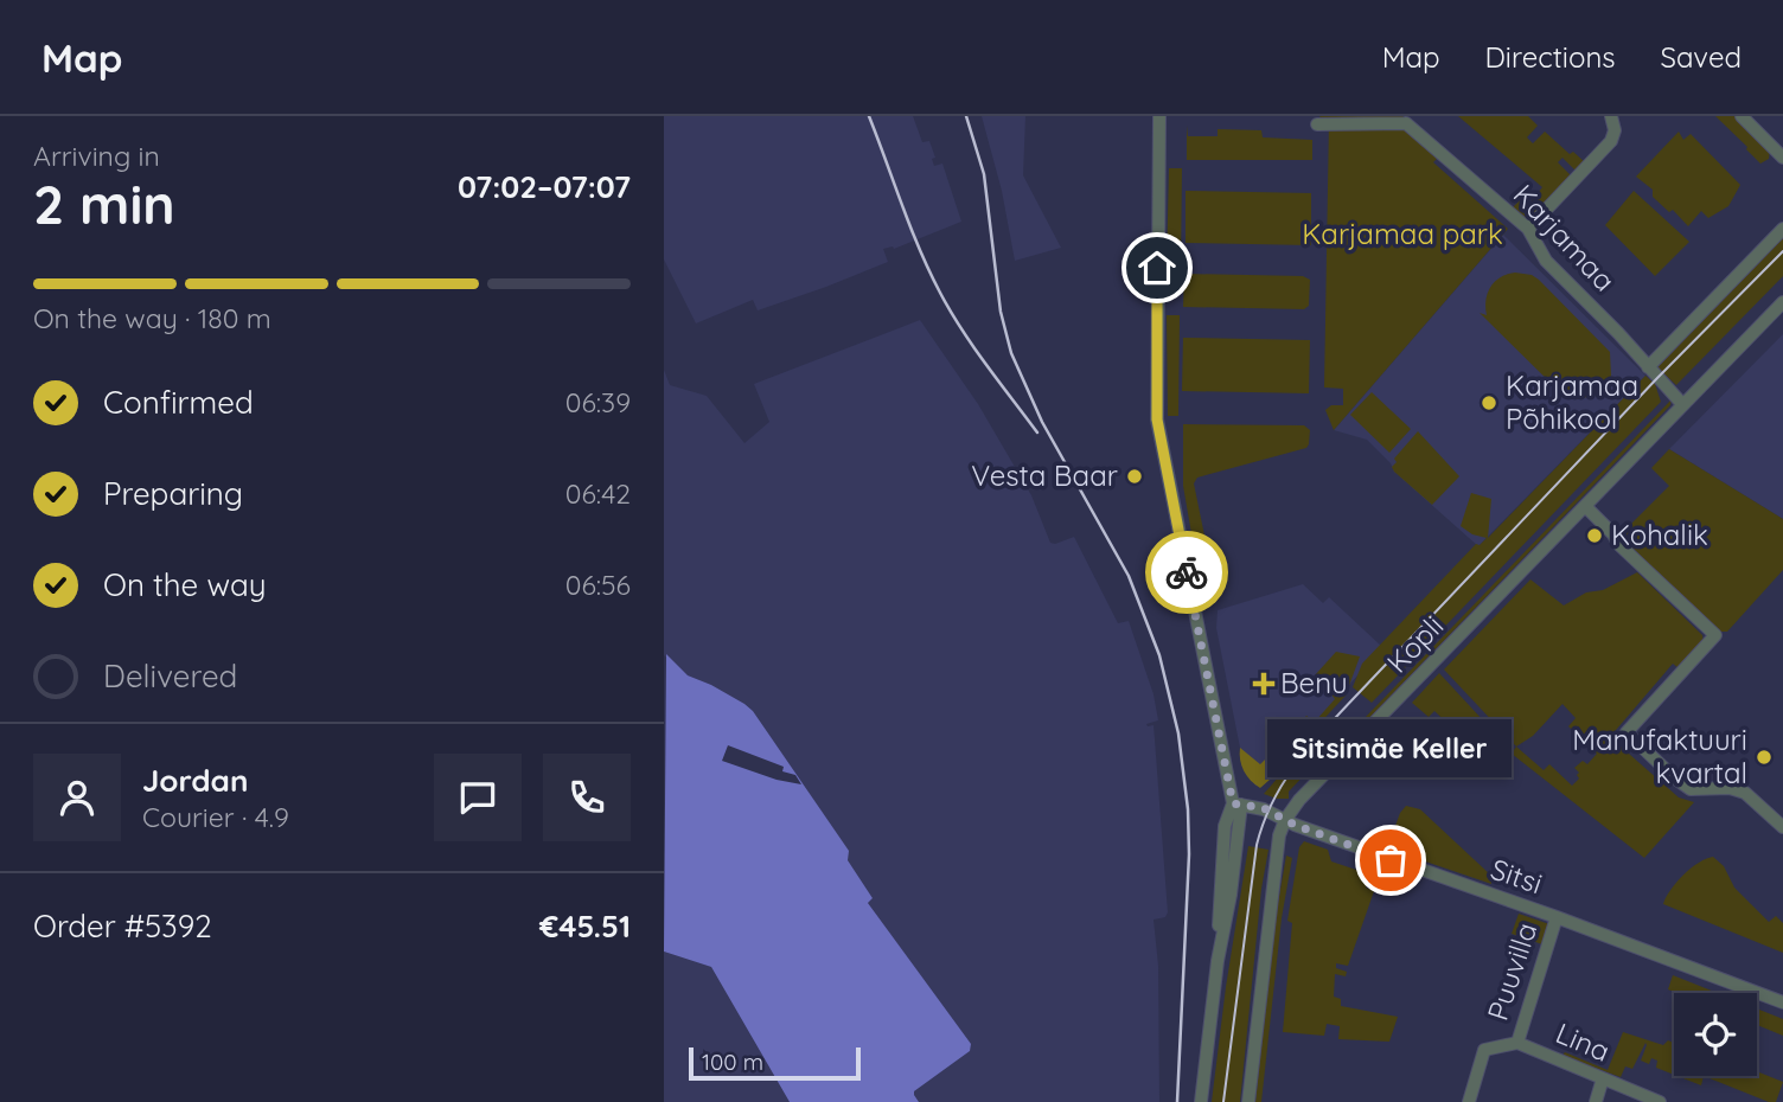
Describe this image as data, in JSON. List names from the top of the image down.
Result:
{
  "streets": {
    "street": [
      "Karjamaa",
      "Kopli",
      "Sitsi",
      "Puuvilla",
      "Lina"
    ]
  },
  "crossings": [
    ["Karjamaa", "Kopli"],
    ["Kopli", "Sitsi"],
    ["Sitsi", "Puuvilla"],
    ["Puuvilla", "Lina"]
  ],
  "parks": ["Karjamaa park"],
  "places": {
    "other": [
      "Karjamaa Põhikool",
      "Vesta Baar",
      "Kohalik",
      "Manufaktuuri kvartal",
      "Sitsimäe Keller"
    ],
    "health": ["Benu"]
  },
  "scale_bar": "100 m",
  "page": {
    "header": "Map",
    "nav": ["Map", "Directions", "Saved"],
    "heading": ["2 min", "Arriving in", "07:02–07:07"],
    "panel": [
      "Jordan",
      "Courier · 4.9",
      "Order #5392",
      "€45.51"
    ],
    "bar": "On the way · 180 m",
    "list": [
      ["Confirmed", "06:39"],
      ["Preparing", "06:42"],
      ["On the way", "06:56"],
      "Delivered"
    ],
    "bubble": "Sitsimäe Keller",
    "scale": "100 m"
  }
}
